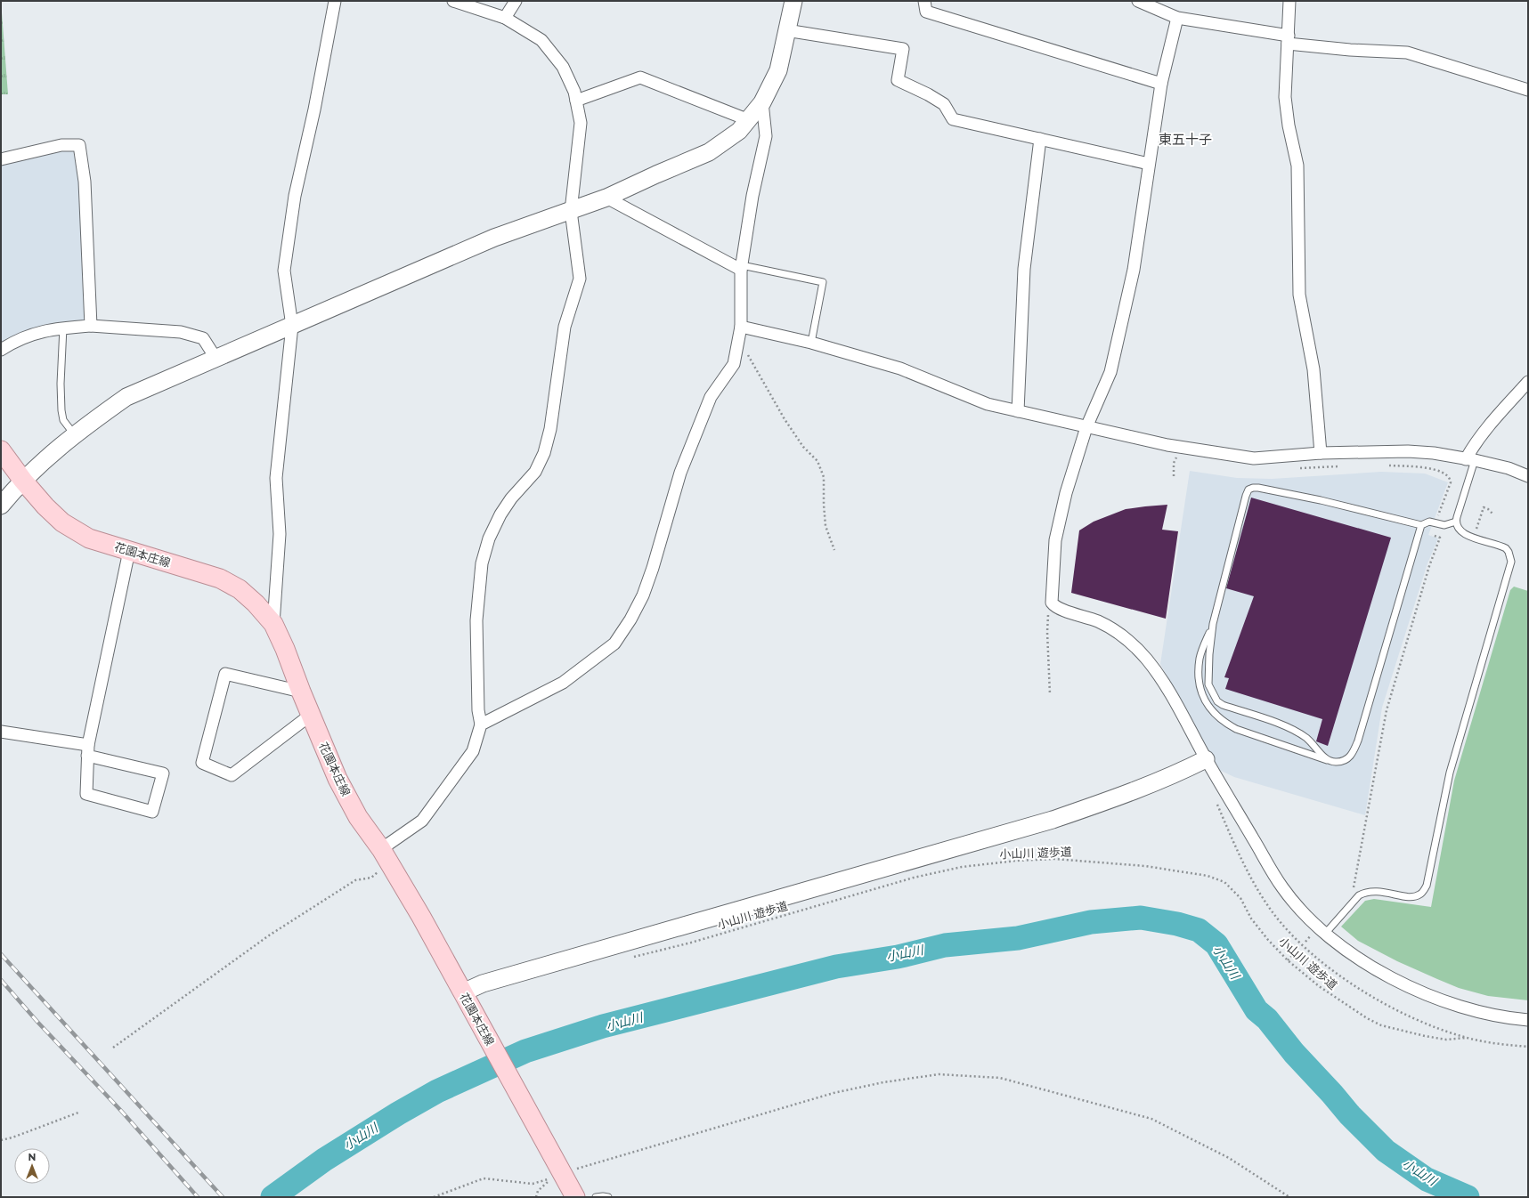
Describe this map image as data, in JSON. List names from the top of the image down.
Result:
{
  "streets": {
    "main road": ["花園本庄線"],
    "path": ["小山川 遊歩道"]
  },
  "districts": ["東五十子"],
  "water": ["小山川"],
  "north": "top"
}
